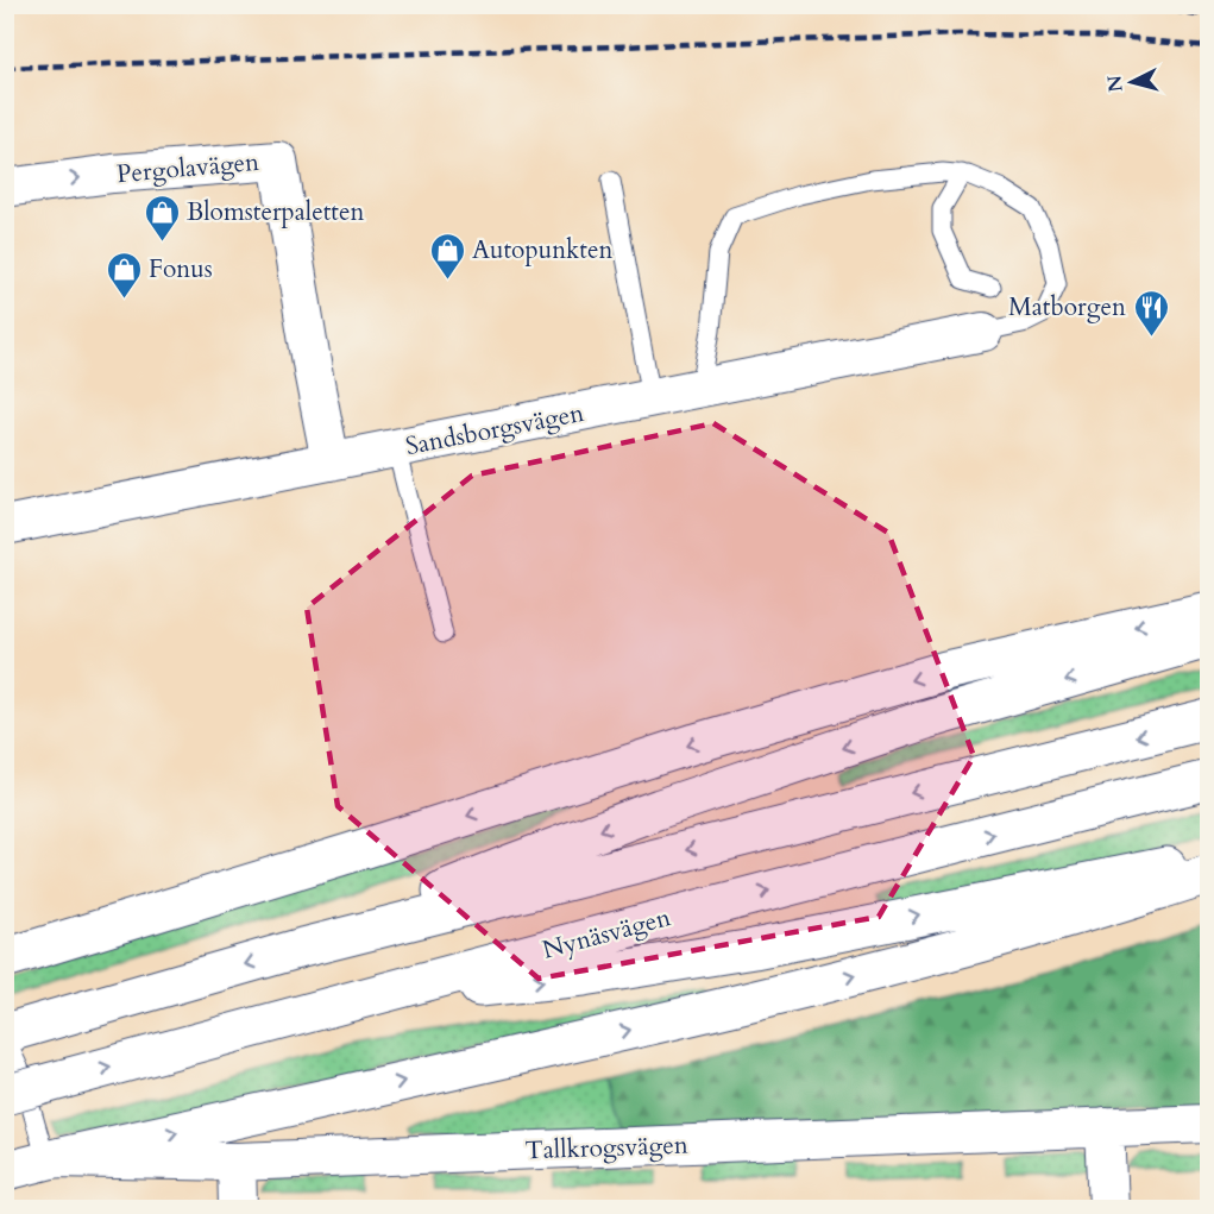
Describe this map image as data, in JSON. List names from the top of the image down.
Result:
{
  "streets": {
    "highway": ["Nynäsvägen"],
    "street": ["Pergolavägen", "Sandsborgsvägen", "Tallkrogsvägen"]
  },
  "crossings": [
    ["Pergolavägen", "Sandsborgsvägen"]
  ],
  "places": {
    "shop": ["Blomsterpaletten", "Autopunkten", "Fonus"],
    "restaurant": ["Matborgen"]
  },
  "north": "left"
}
